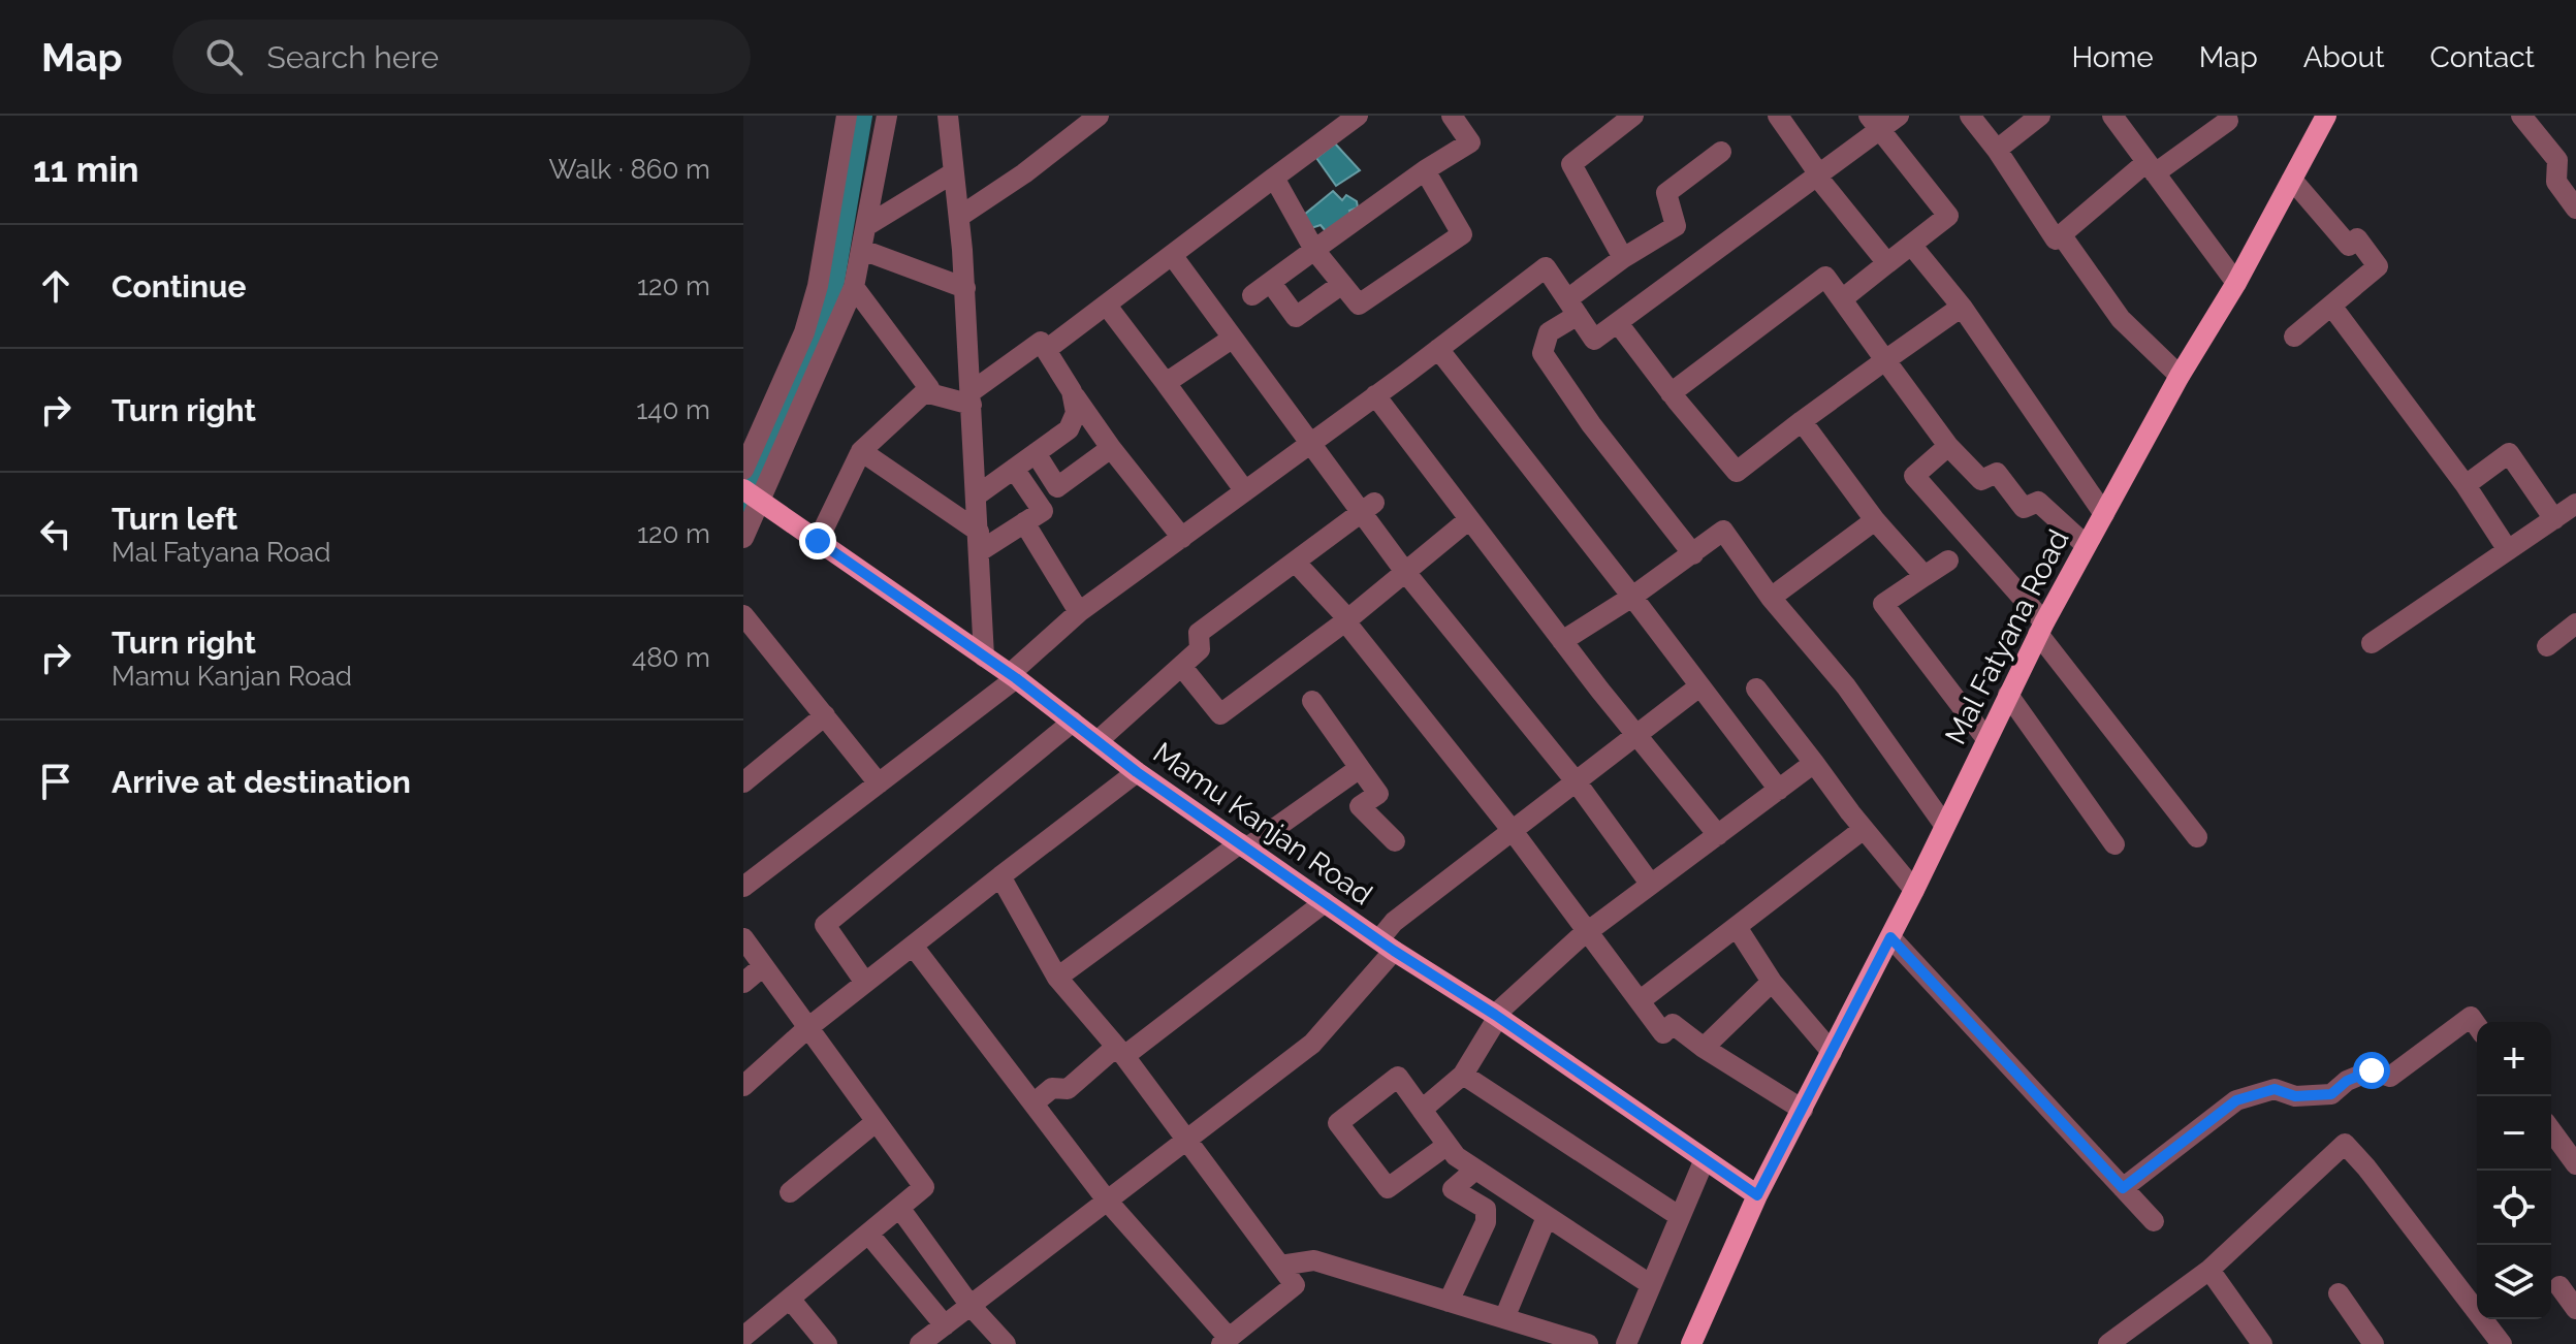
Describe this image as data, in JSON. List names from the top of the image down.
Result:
{
  "streets": {
    "main road": ["Mal Fatyana Road", "Mamu Kanjan Road"]
  },
  "crossings": [
    ["Mal Fatyana Road", "Mamu Kanjan Road"]
  ],
  "page": {
    "header": "Map",
    "search": "Search here",
    "nav": [
      "Home",
      "Map",
      "About",
      "Contact"
    ],
    "heading": ["11 min", "Walk · 860 m"],
    "list": [
      ["Continue", "120 m"],
      ["Turn right", "140 m"],
      ["Turn left", "Mal Fatyana Road", "120 m"],
      ["Turn right", "Mamu Kanjan Road", "480 m"],
      "Arrive at destination"
    ],
    "map_buttons": ["+", "−"]
  }
}
